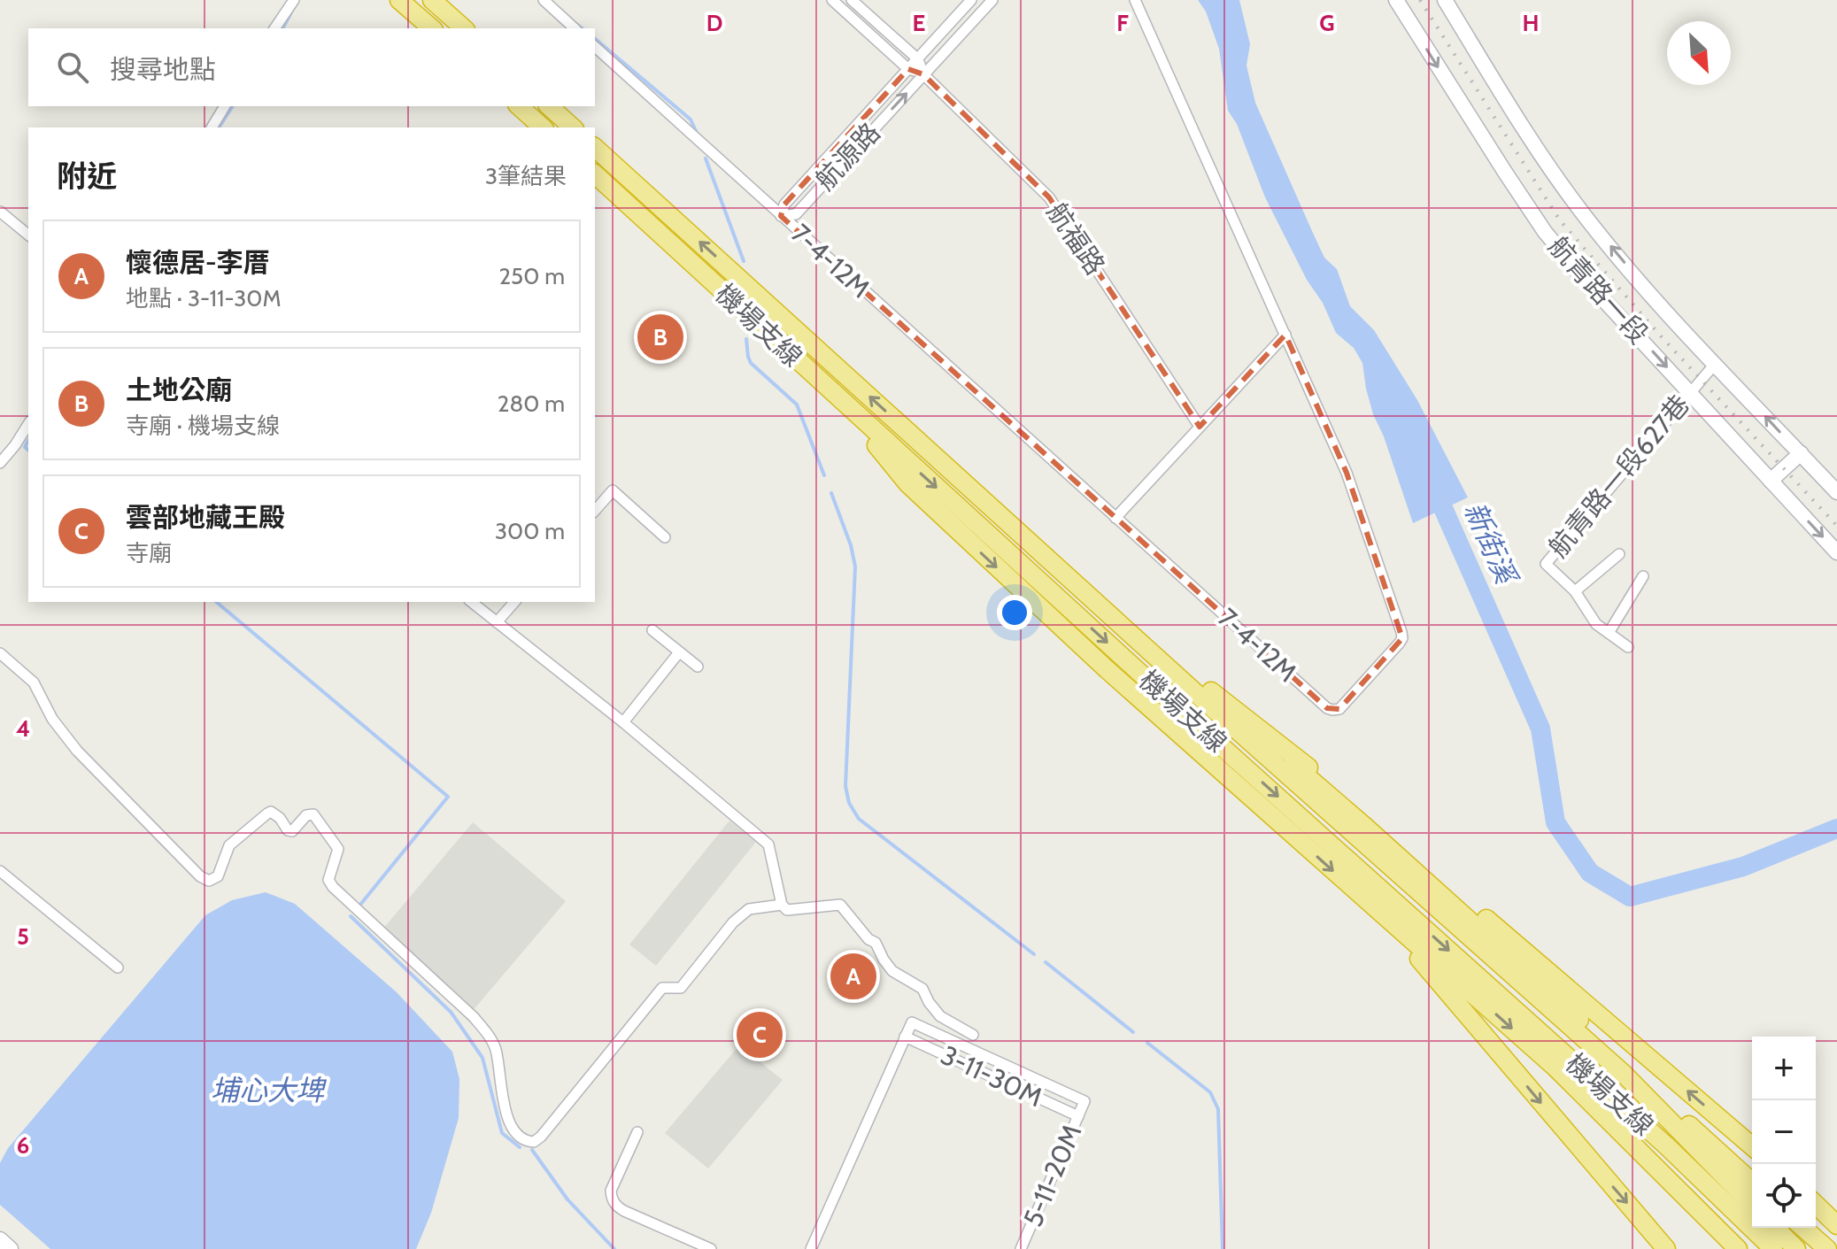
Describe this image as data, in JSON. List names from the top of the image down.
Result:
{
  "streets": {
    "highway": ["機場支線"],
    "street": [
      "航源路",
      "航福路",
      "7-4-12M",
      "航青路一段",
      "航青路一段627巷",
      "3-11-30M",
      "5-11-20M"
    ]
  },
  "crossings": [
    ["航源路", "航福路"],
    ["航源路", "7-4-12M"],
    ["航青路一段", "航青路一段627巷"],
    ["3-11-30M", "5-11-20M"]
  ],
  "water": ["新街溪", "埔心大埤"],
  "north": "bottom right",
  "page": {
    "search": "搜尋地點",
    "heading": ["附近", "3筆結果"],
    "list": [
      {
        "mark": "A",
        "name": "懷德居-李厝",
        "note": "地點 · 3-11-30M",
        "value": "250 m"
      },
      {
        "mark": "B",
        "name": "土地公廟",
        "note": "寺廟 · 機場支線",
        "value": "280 m"
      },
      {
        "mark": "C",
        "name": "雲部地藏王殿",
        "note": "寺廟",
        "value": "300 m"
      }
    ],
    "pins": ["B", "A", "C"],
    "map_buttons": ["+", "−"]
  },
  "grid": {
    "columns": [
      "D",
      "E",
      "F",
      "G",
      "H"
    ],
    "rows": ["4", "5", "6"]
  }
}
